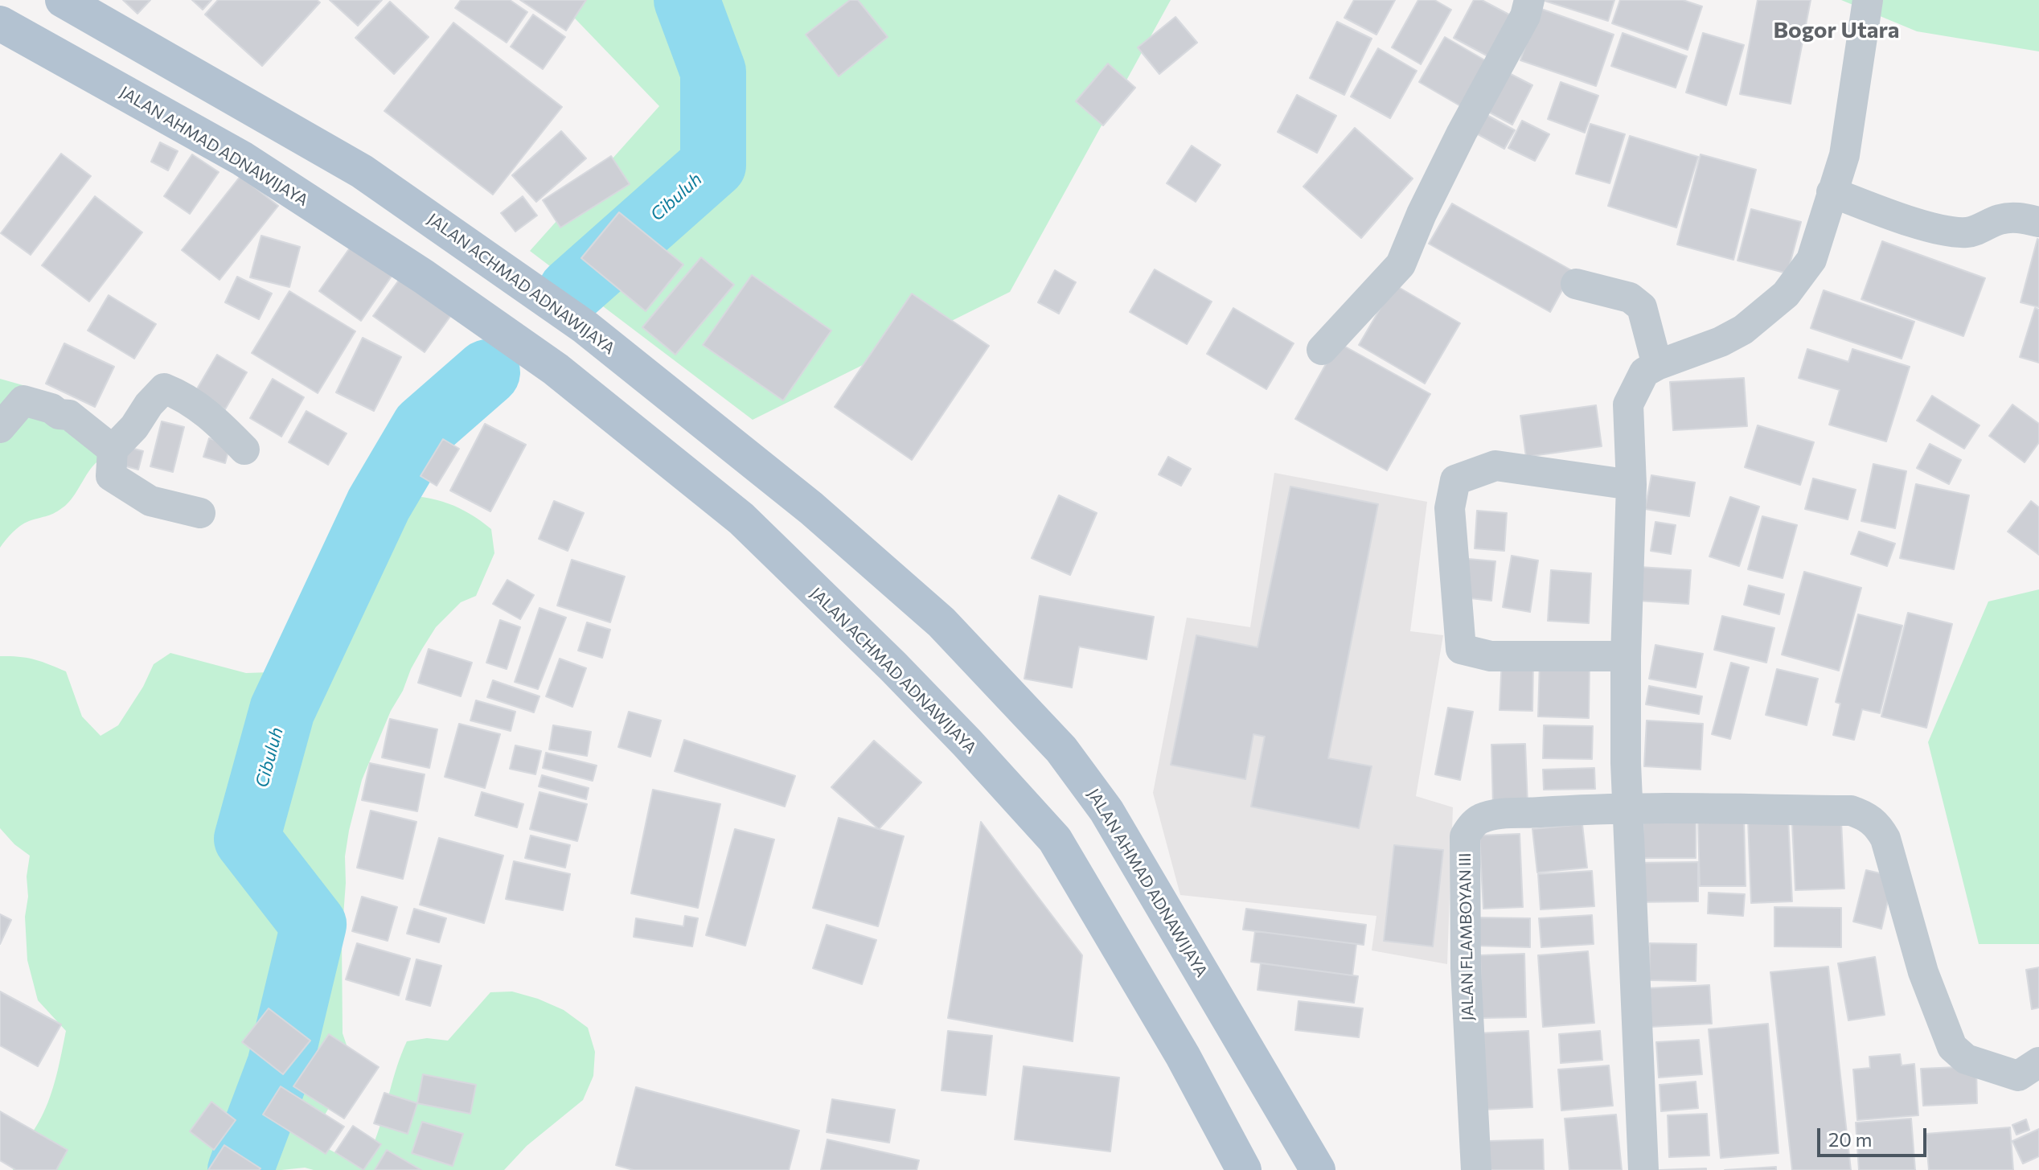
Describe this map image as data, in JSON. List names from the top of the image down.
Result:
{
  "streets": {
    "main road": ["JALAN AHMAD ADNAWIJAYA", "JALAN ACHMAD ADNAWIJAYA"],
    "street": ["JALAN FLAMBOYAN III"]
  },
  "crossings": [
    ["JALAN AHMAD ADNAWIJAYA", "JALAN ACHMAD ADNAWIJAYA"]
  ],
  "districts": ["Bogor Utara"],
  "water": ["Cibuluh"],
  "scale_bar": "20 m"
}
